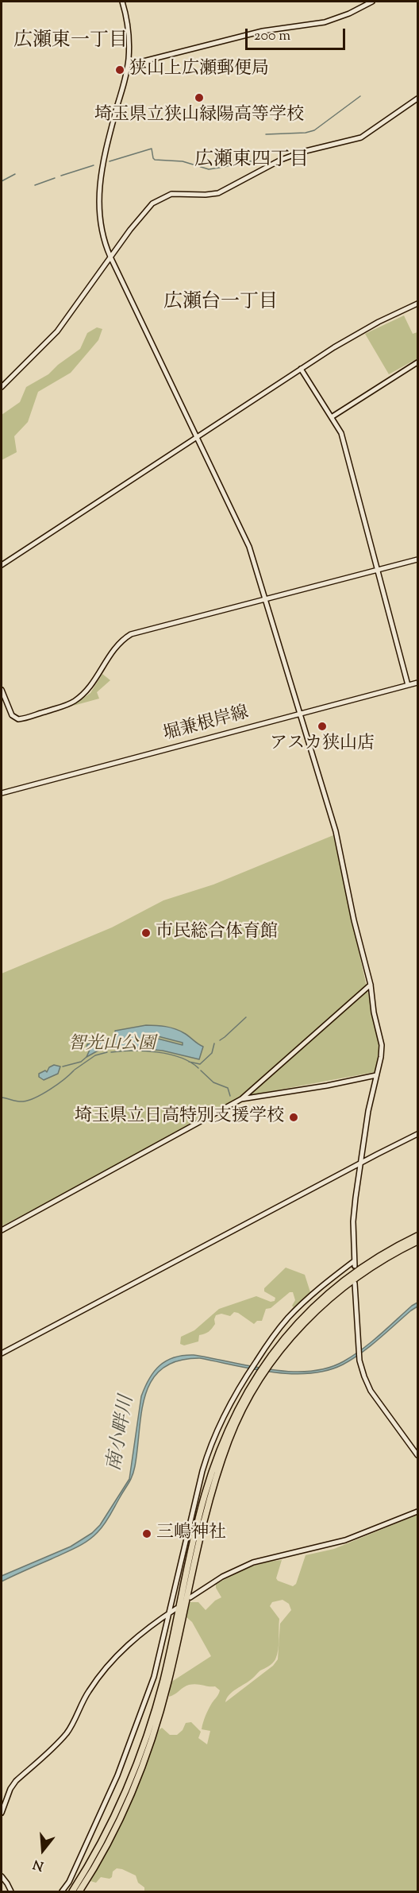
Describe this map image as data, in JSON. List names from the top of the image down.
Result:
{
  "streets": {
    "street": ["堀兼根岸線"]
  },
  "districts": ["広瀬東一丁目", "広瀬東四丁目", "広瀬台一丁目"],
  "water": ["南小畔川"],
  "parks": ["智光山公園"],
  "places": [
    "狭山上広瀬郵便局",
    "埼玉県立狭山緑陽高等学校",
    "アスカ狭山店",
    "市民総合体育館",
    "埼玉県立日高特別支援学校",
    "三嶋神社"
  ],
  "scale_bar": "200 m",
  "north": "bottom"
}
